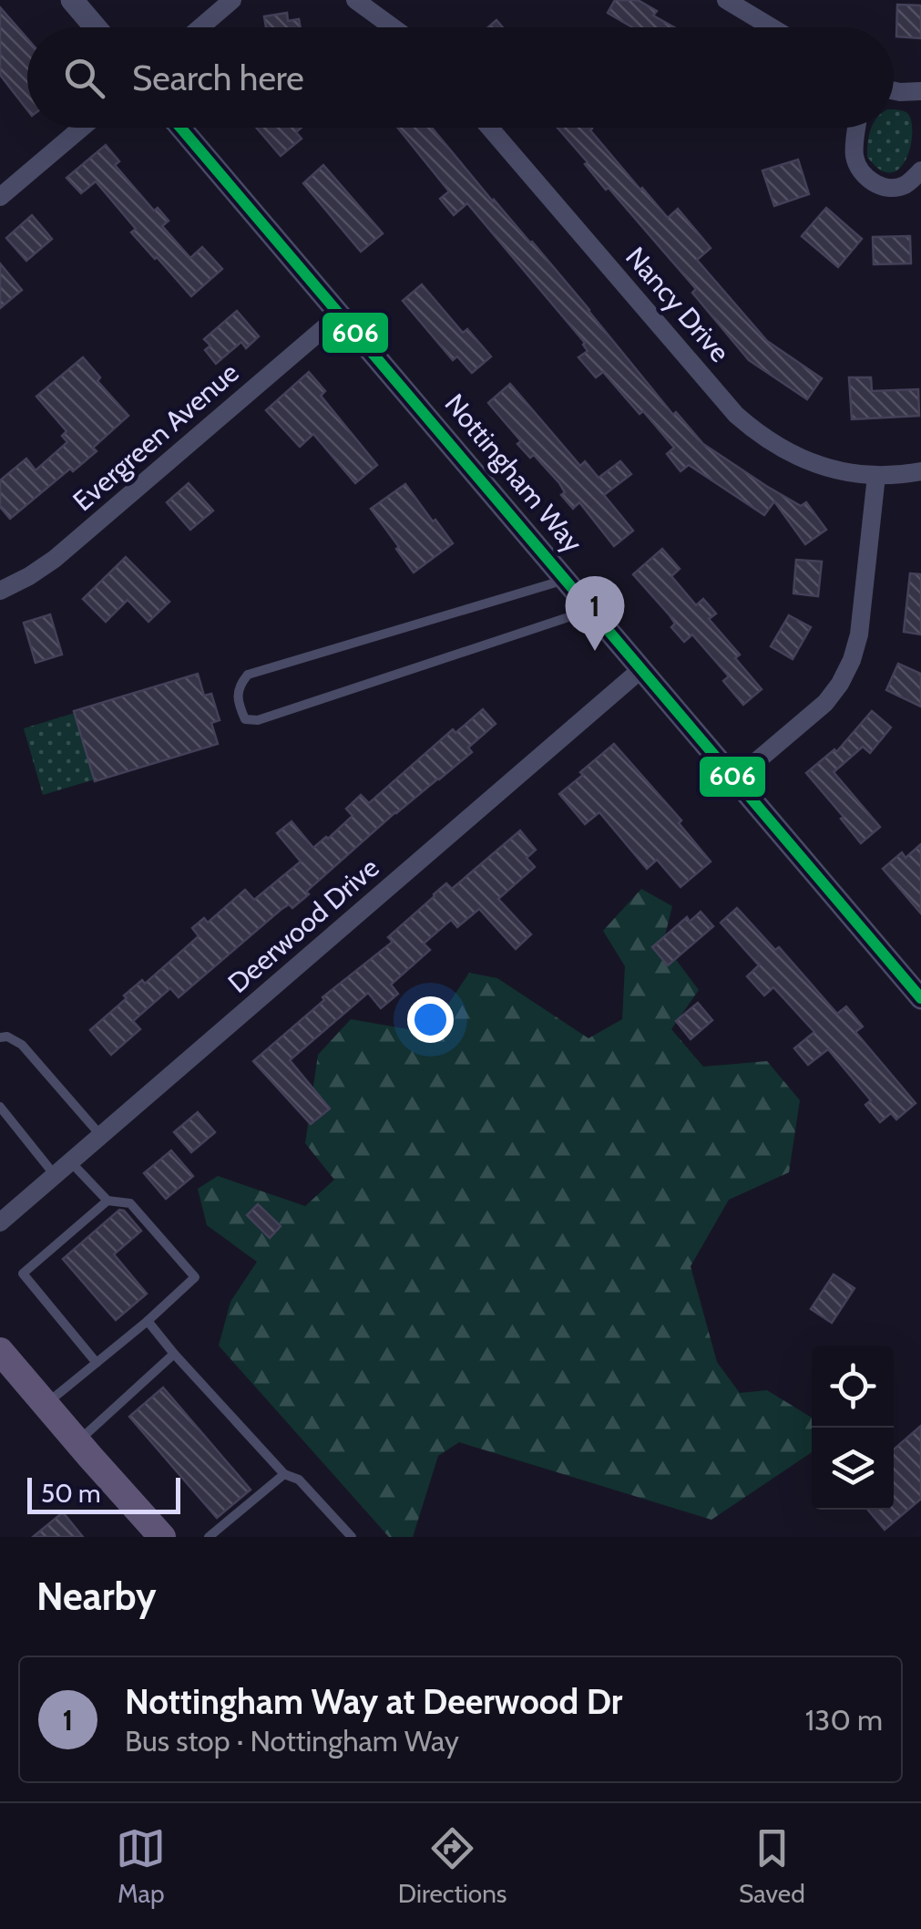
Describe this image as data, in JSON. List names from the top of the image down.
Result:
{
  "streets": {
    "street": [
      "Nancy Drive",
      "Evergreen Avenue",
      "Nottingham Way",
      "Deerwood Drive"
    ]
  },
  "crossings": [
    ["Evergreen Avenue", "Nottingham Way"],
    ["Nottingham Way", "Deerwood Drive"]
  ],
  "lines": ["transit line 606"],
  "scale_bar": "50 m",
  "page": {
    "search": "Search here",
    "pins": "1",
    "scale": "50 m",
    "heading": "Nearby",
    "list": [
      {
        "mark": "1",
        "name": "Nottingham Way at Deerwood Dr",
        "note": "Bus stop · Nottingham Way",
        "value": "130 m"
      }
    ],
    "nav": ["Map", "Directions", "Saved"]
  }
}
